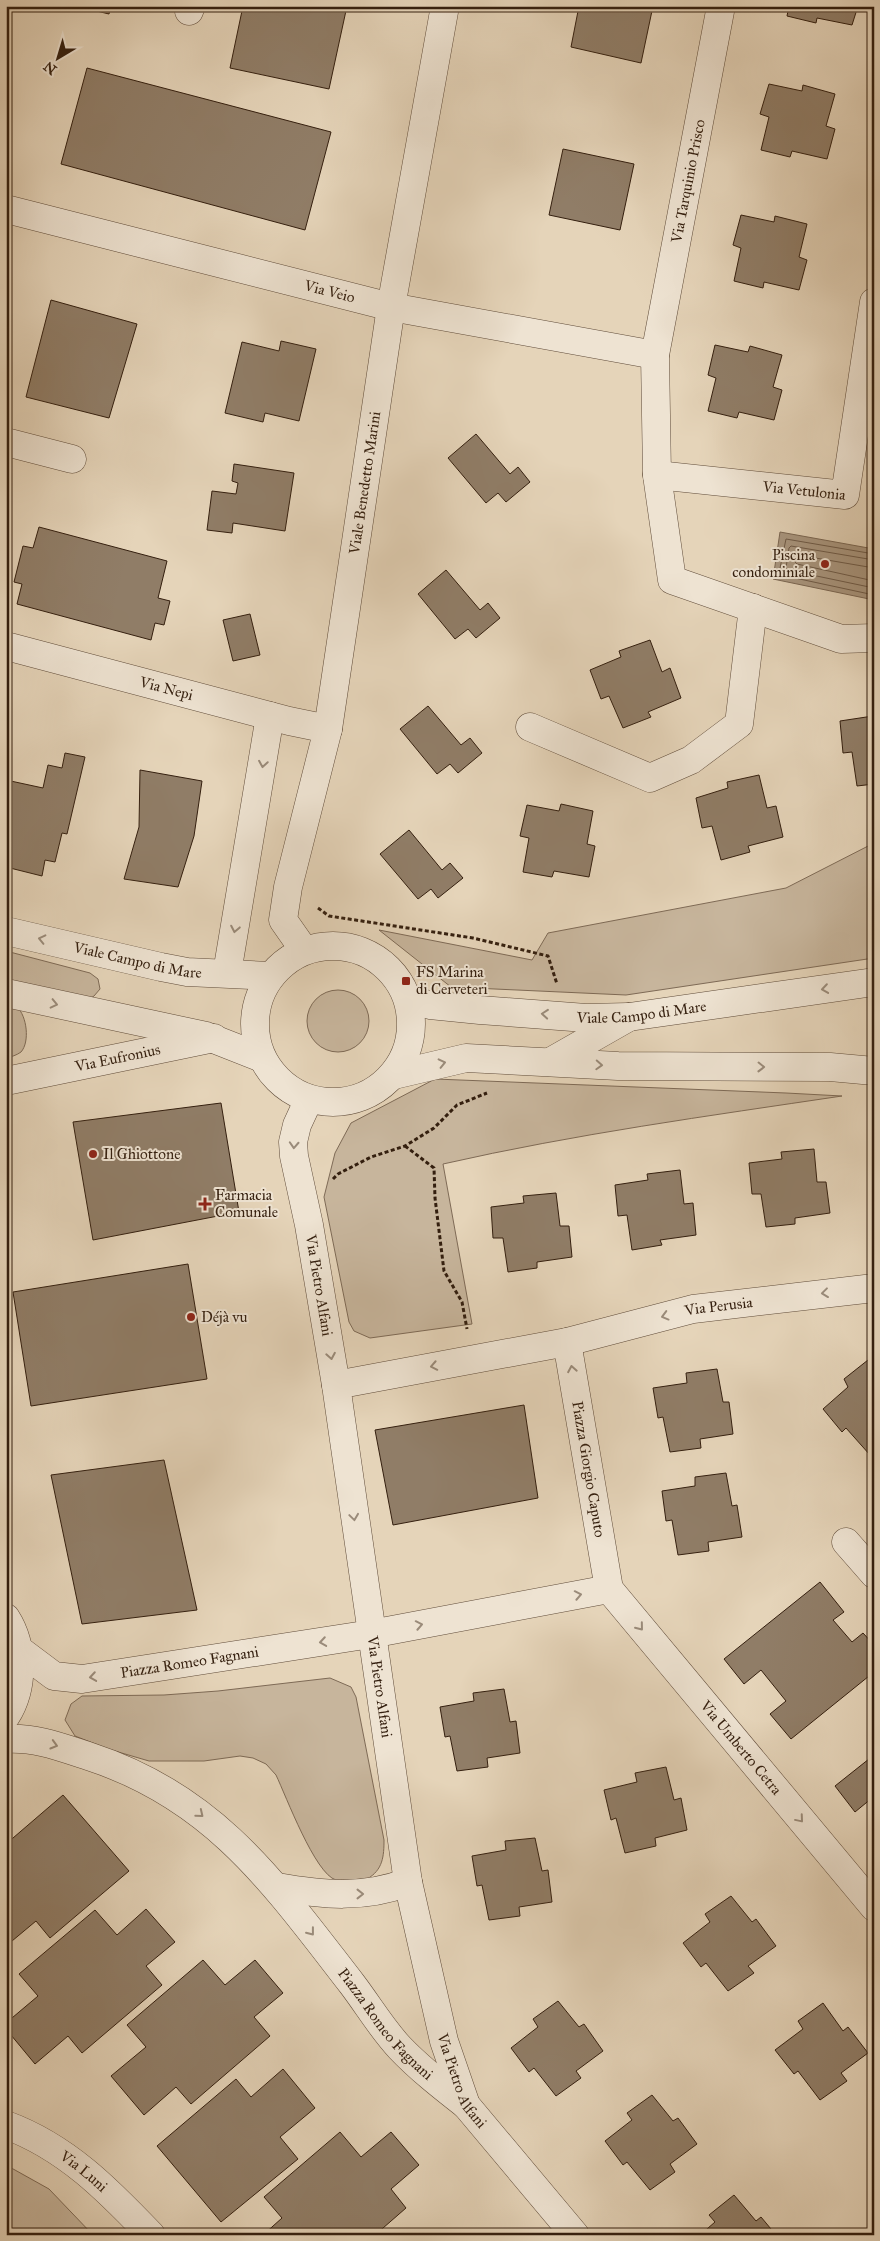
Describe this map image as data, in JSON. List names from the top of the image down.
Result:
{
  "streets": {
    "street": [
      "Via Tarquinio Prisco",
      "Via Veio",
      "Viale Benedetto Marini",
      "Via Vetulonia",
      "Via Nepi",
      "Viale Campo di Mare",
      "Via Eufronius",
      "Via Pietro Alfani",
      "Via Perusia",
      "Piazza Giorgio Caputo",
      "Piazza Romeo Fagnani",
      "Via Umberto Cetra",
      "Via Luni"
    ]
  },
  "crossings": [
    ["Via Tarquinio Prisco", "Via Veio"],
    ["Via Veio", "Viale Benedetto Marini"],
    ["Viale Benedetto Marini", "Via Nepi"],
    ["Viale Benedetto Marini", "Viale Campo di Mare"],
    ["Viale Benedetto Marini", "Via Pietro Alfani"],
    ["Viale Campo di Mare", "Via Pietro Alfani"],
    ["Via Pietro Alfani", "Piazza Romeo Fagnani"],
    ["Via Perusia", "Piazza Giorgio Caputo"],
    ["Piazza Giorgio Caputo", "Via Umberto Cetra"]
  ],
  "one_way": ["Via Pietro Alfani", "Piazza Giorgio Caputo", "Via Umberto Cetra"],
  "places": {
    "other": ["Piscina condominiale", "Il Ghiottone", "Déjà vu"],
    "transit": ["FS Marina di Cerveteri"],
    "health": ["Farmacia Comunale"]
  },
  "north": "bottom left"
}
